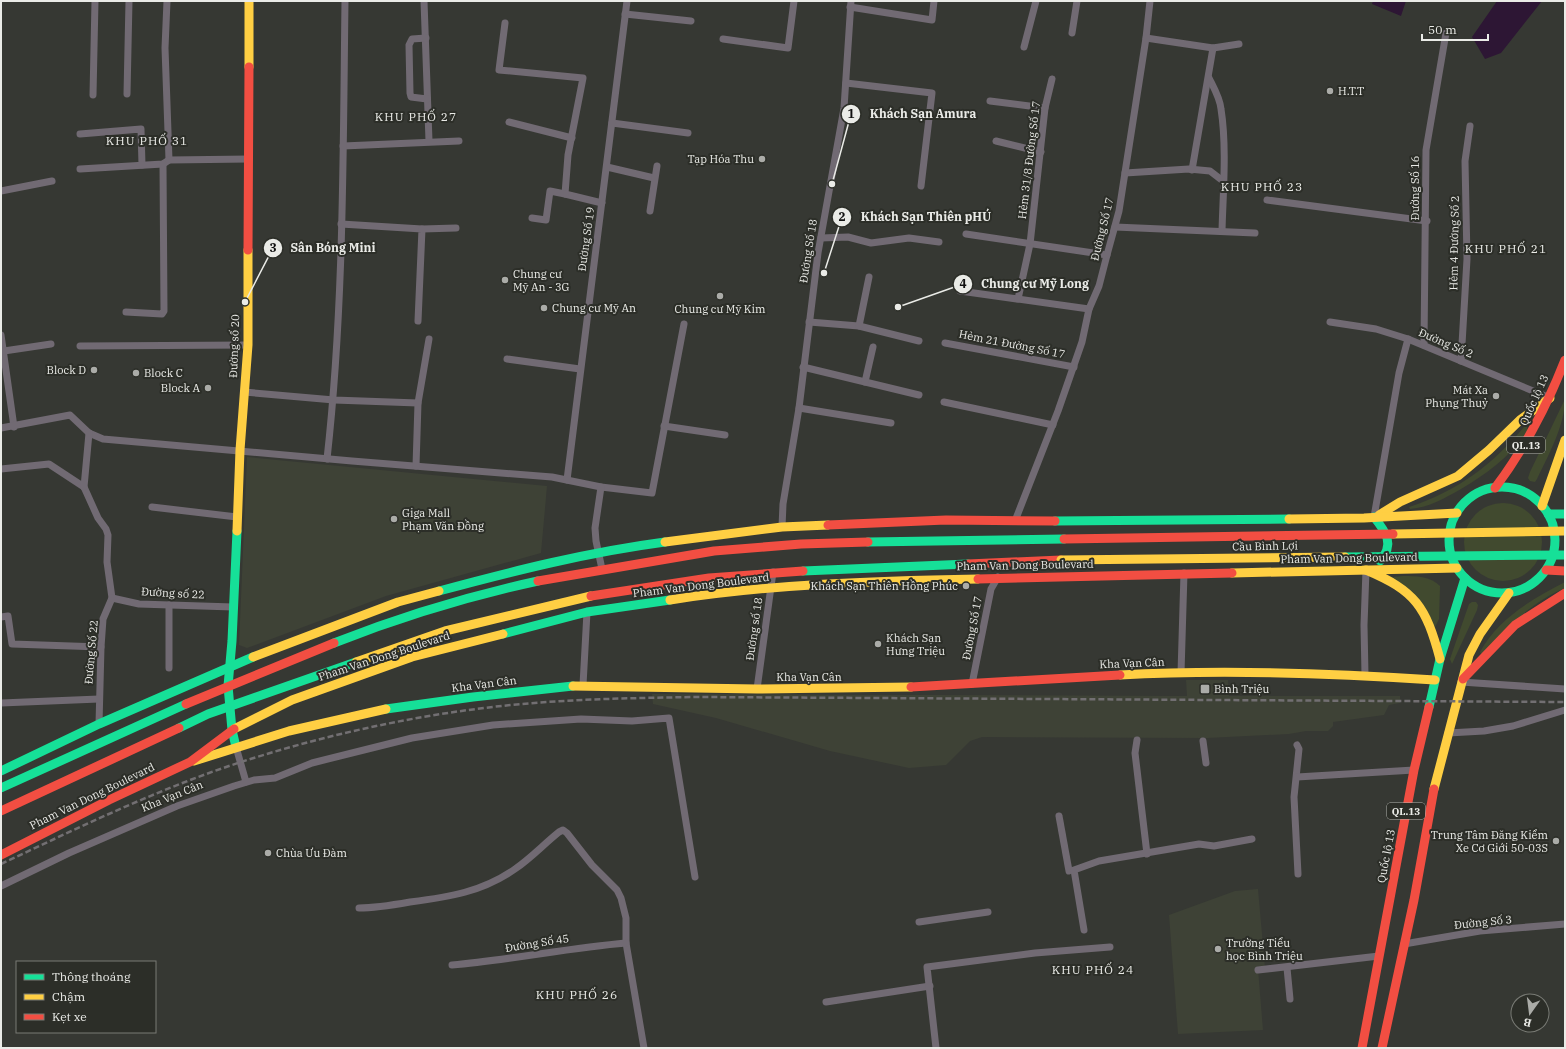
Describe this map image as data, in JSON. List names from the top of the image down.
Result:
{
  "streets": {
    "main road": [
      "Đường số 20",
      "Quốc lộ 13",
      "QL.13",
      "Cầu Bình Lợi",
      "Pham Van Dong Boulevard",
      "Kha Vạn Cân"
    ],
    "street": [
      "Hẻm 31/8 Đường Số 17",
      "Đường Số 16",
      "Đường Số 17",
      "Đường Số 19",
      "Hẻm 4 Đường Số 2",
      "Đường Số 18",
      "Đường Số 2",
      "Hẻm 21 Đường Số 17",
      "Đường số 22",
      "Đường số 18",
      "Đường Số 22",
      "Đường Số 3",
      "Đường Số 45"
    ]
  },
  "crossings": [
    ["Đường Số 16", "Đường Số 2"],
    ["Đường Số 17", "Hẻm 21 Đường Số 17"],
    ["Đường Số 17", "Pham Van Dong Boulevard"],
    ["Đường Số 17", "Kha Vạn Cân"],
    ["Hẻm 4 Đường Số 2", "Đường Số 2"],
    ["Đường Số 2", "Quốc lộ 13"],
    ["Đường số 20", "Pham Van Dong Boulevard"],
    ["Đường số 20", "Đường số 22"],
    ["Đường số 20", "Kha Vạn Cân"],
    ["Quốc lộ 13", "QL.13"],
    ["Quốc lộ 13", "Pham Van Dong Boulevard"],
    ["Quốc lộ 13", "Kha Vạn Cân"],
    ["QL.13", "Pham Van Dong Boulevard"],
    ["QL.13", "Đường Số 3"],
    ["Cầu Bình Lợi", "Pham Van Dong Boulevard"],
    ["Pham Van Dong Boulevard", "Đường số 18"],
    ["Pham Van Dong Boulevard", "Kha Vạn Cân"],
    ["Đường số 22", "Đường Số 22"],
    ["Đường số 18", "Kha Vạn Cân"]
  ],
  "districts": [
    "KHU PHỐ 27",
    "KHU PHỐ 31",
    "KHU PHỐ 23",
    "KHU PHỐ 21",
    "KHU PHỐ 24",
    "KHU PHỐ 26"
  ],
  "places": {
    "other": [
      "H.T.T",
      "Tạp Hóa Thu",
      "Khách Sạn Amura",
      "Khách Sạn Thiên pHÚ",
      "Chung cư Mỹ An - 3G",
      "Chung cư Mỹ Kim",
      "Sân Bóng Mini",
      "Chung cư Mỹ Long",
      "Chung cư Mỹ An",
      "Block D",
      "Block C",
      "Block A",
      "Mát Xa Phụng Thuỷ",
      "Giga Mall Phạm Văn Đồng",
      "Khách Sạn Thiên Hồng Phúc",
      "Khách Sạn Hưng Triệu",
      "Trung Tâm Đăng Kiểm Xe Cơ Giới 50-03S",
      "Chùa Ưu Đàm",
      "Trường Tiểu học Bình Triệu"
    ],
    "transit": ["Bình Triệu"]
  },
  "legend": ["Thông thoáng", "Chậm", "Kẹt xe"],
  "scale_bar": "50 m",
  "north": "bottom"
}
